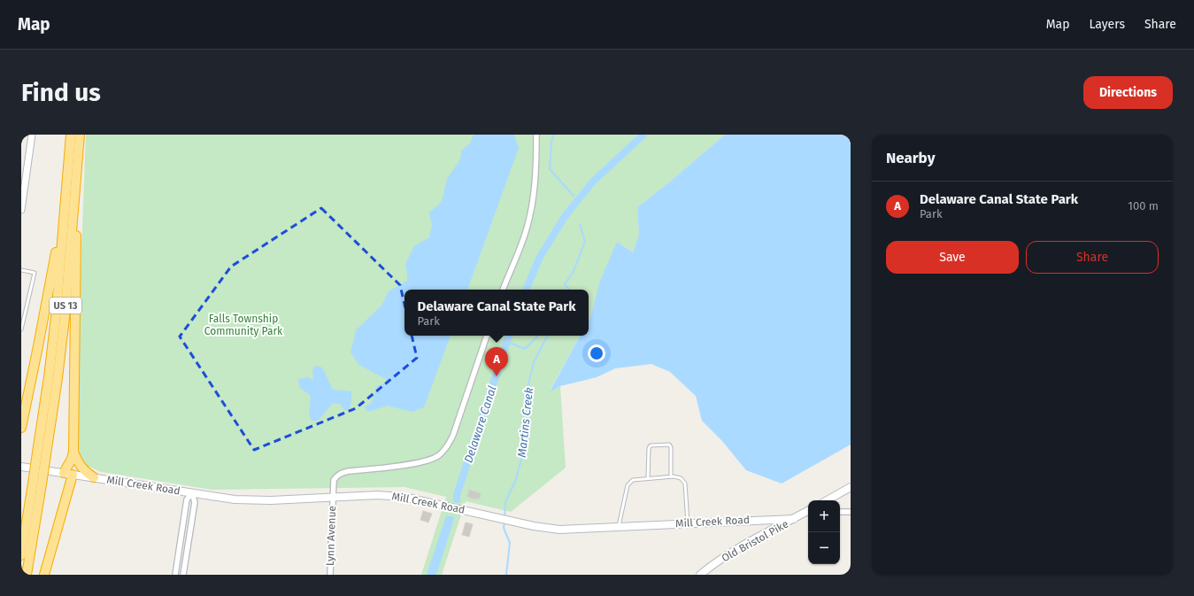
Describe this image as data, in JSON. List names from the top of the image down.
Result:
{
  "streets": {
    "highway": ["US 13"],
    "main road": ["Mill Creek Road", "Old Bristol Pike"],
    "street": ["Lynn Avenue"]
  },
  "crossings": [
    ["Mill Creek Road", "Lynn Avenue"],
    ["Mill Creek Road", "Old Bristol Pike"]
  ],
  "water": ["Martins Creek", "Delaware Canal"],
  "parks": ["Falls Township Community Park"],
  "page": {
    "header": "Map",
    "nav": ["Map", "Layers", "Share"],
    "buttons": [
      "Directions",
      ["Save", "Share"]
    ],
    "title": "Find us",
    "heading": "Nearby",
    "list": [
      {
        "mark": "A",
        "name": "Delaware Canal State Park",
        "note": "Park",
        "value": "100 m"
      }
    ],
    "popup": ["Delaware Canal State Park", "Park"],
    "pins": "A",
    "map_buttons": ["+", "−"]
  }
}
